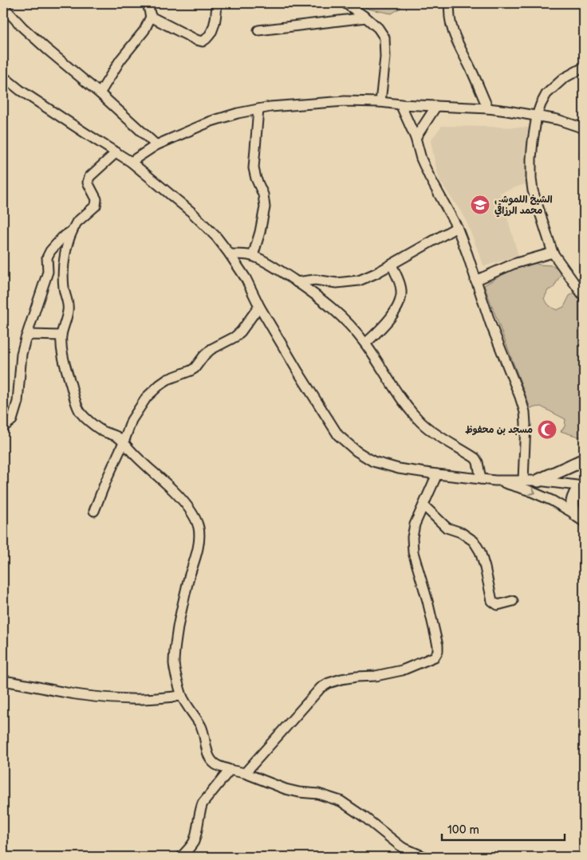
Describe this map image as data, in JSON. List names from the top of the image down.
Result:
{
  "places": {
    "school or university": ["الشيخ اللموشي محمد الرزاقي"],
    "mosque": ["مسجد بن محفوظ"]
  },
  "scale_bar": "100 m"
}
